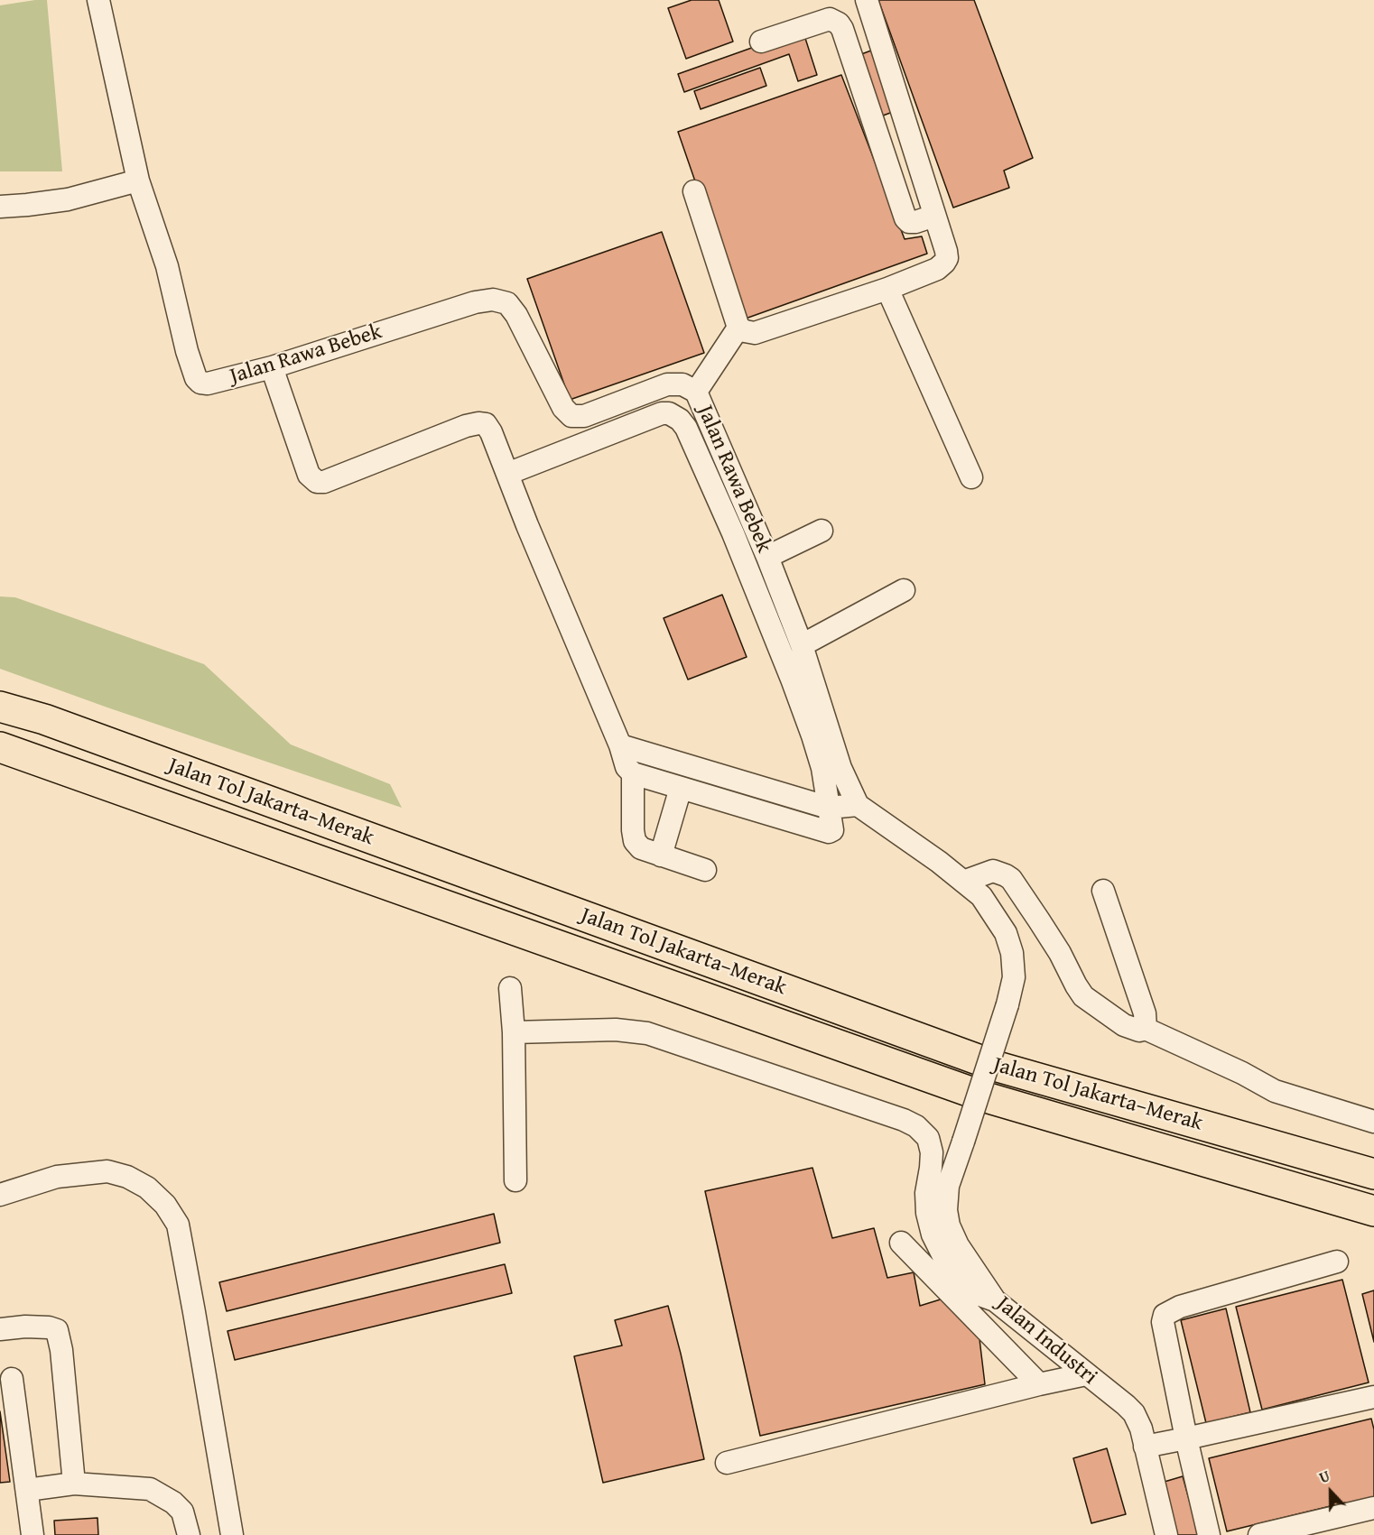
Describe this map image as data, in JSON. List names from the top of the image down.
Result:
{
  "streets": {
    "highway": ["Jalan Tol Jakarta–Merak"],
    "street": ["Jalan Rawa Bebek", "Jalan Industri"]
  },
  "north": "top"
}
